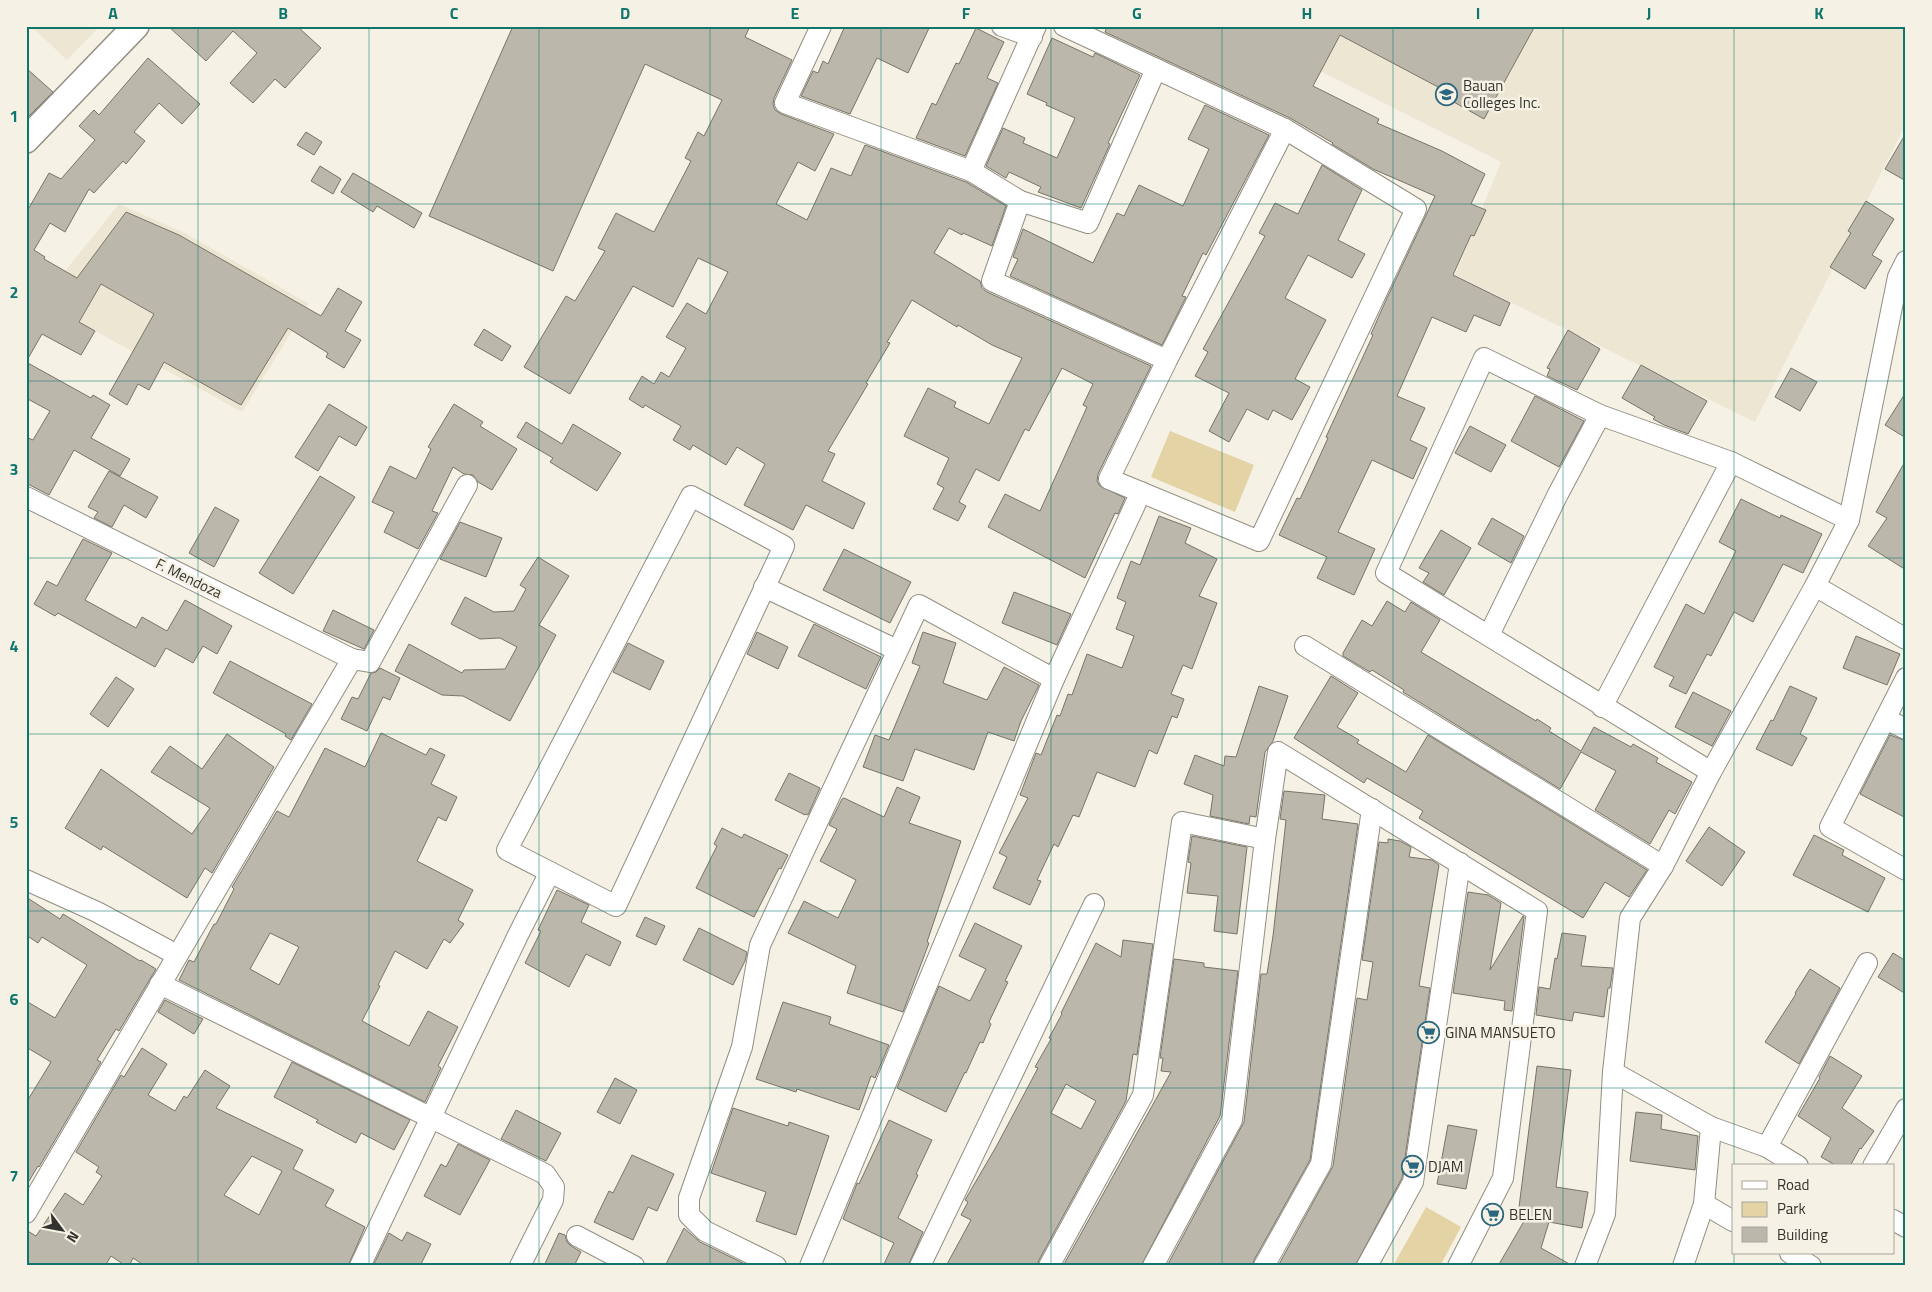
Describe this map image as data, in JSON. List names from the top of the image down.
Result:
{
  "streets": {
    "street": ["F. Mendoza"]
  },
  "places": {
    "school or university": ["Bauan Colleges Inc."],
    "supermarket": ["GINA MANSUETO", "DJAM", "BELEN"]
  },
  "legend": ["Road", "Park", "Building"],
  "north": "bottom right",
  "grid": {
    "columns": [
      "A",
      "B",
      "C",
      "D",
      "E",
      "F",
      "G",
      "H",
      "I",
      "J",
      "K"
    ],
    "rows": [
      "1",
      "2",
      "3",
      "4",
      "5",
      "6",
      "7"
    ]
  }
}
